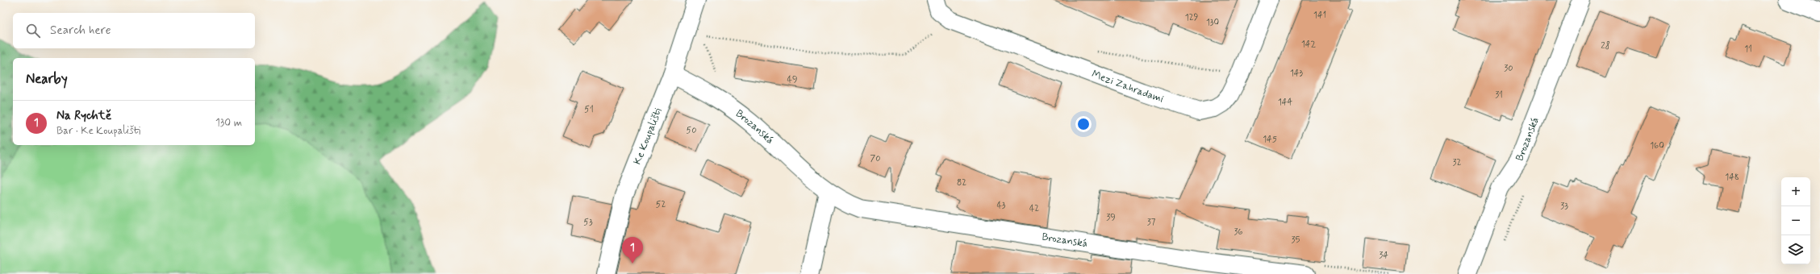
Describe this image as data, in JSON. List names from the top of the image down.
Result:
{
  "streets": {
    "street": ["Mezi Zahradami", "Brozanská", "Ke Koupališti"]
  },
  "crossings": [
    ["Brozanská", "Ke Koupališti"]
  ],
  "house_numbers": [
    "141",
    "129",
    "130",
    "142",
    "28",
    "11",
    "30",
    "143",
    "49",
    "31",
    "144",
    "51",
    "50",
    "145",
    "160",
    "70",
    "32",
    "148",
    "82",
    "52",
    "43",
    "33",
    "42",
    "39",
    "53",
    "37",
    "36",
    "35",
    "34"
  ],
  "page": {
    "search": "Search here",
    "heading": "Nearby",
    "list": [
      {
        "mark": "1",
        "name": "Na Rychtě",
        "note": "Bar · Ke Koupališti",
        "value": "130 m"
      }
    ],
    "map_buttons": ["+", "−"],
    "pins": "1"
  }
}
